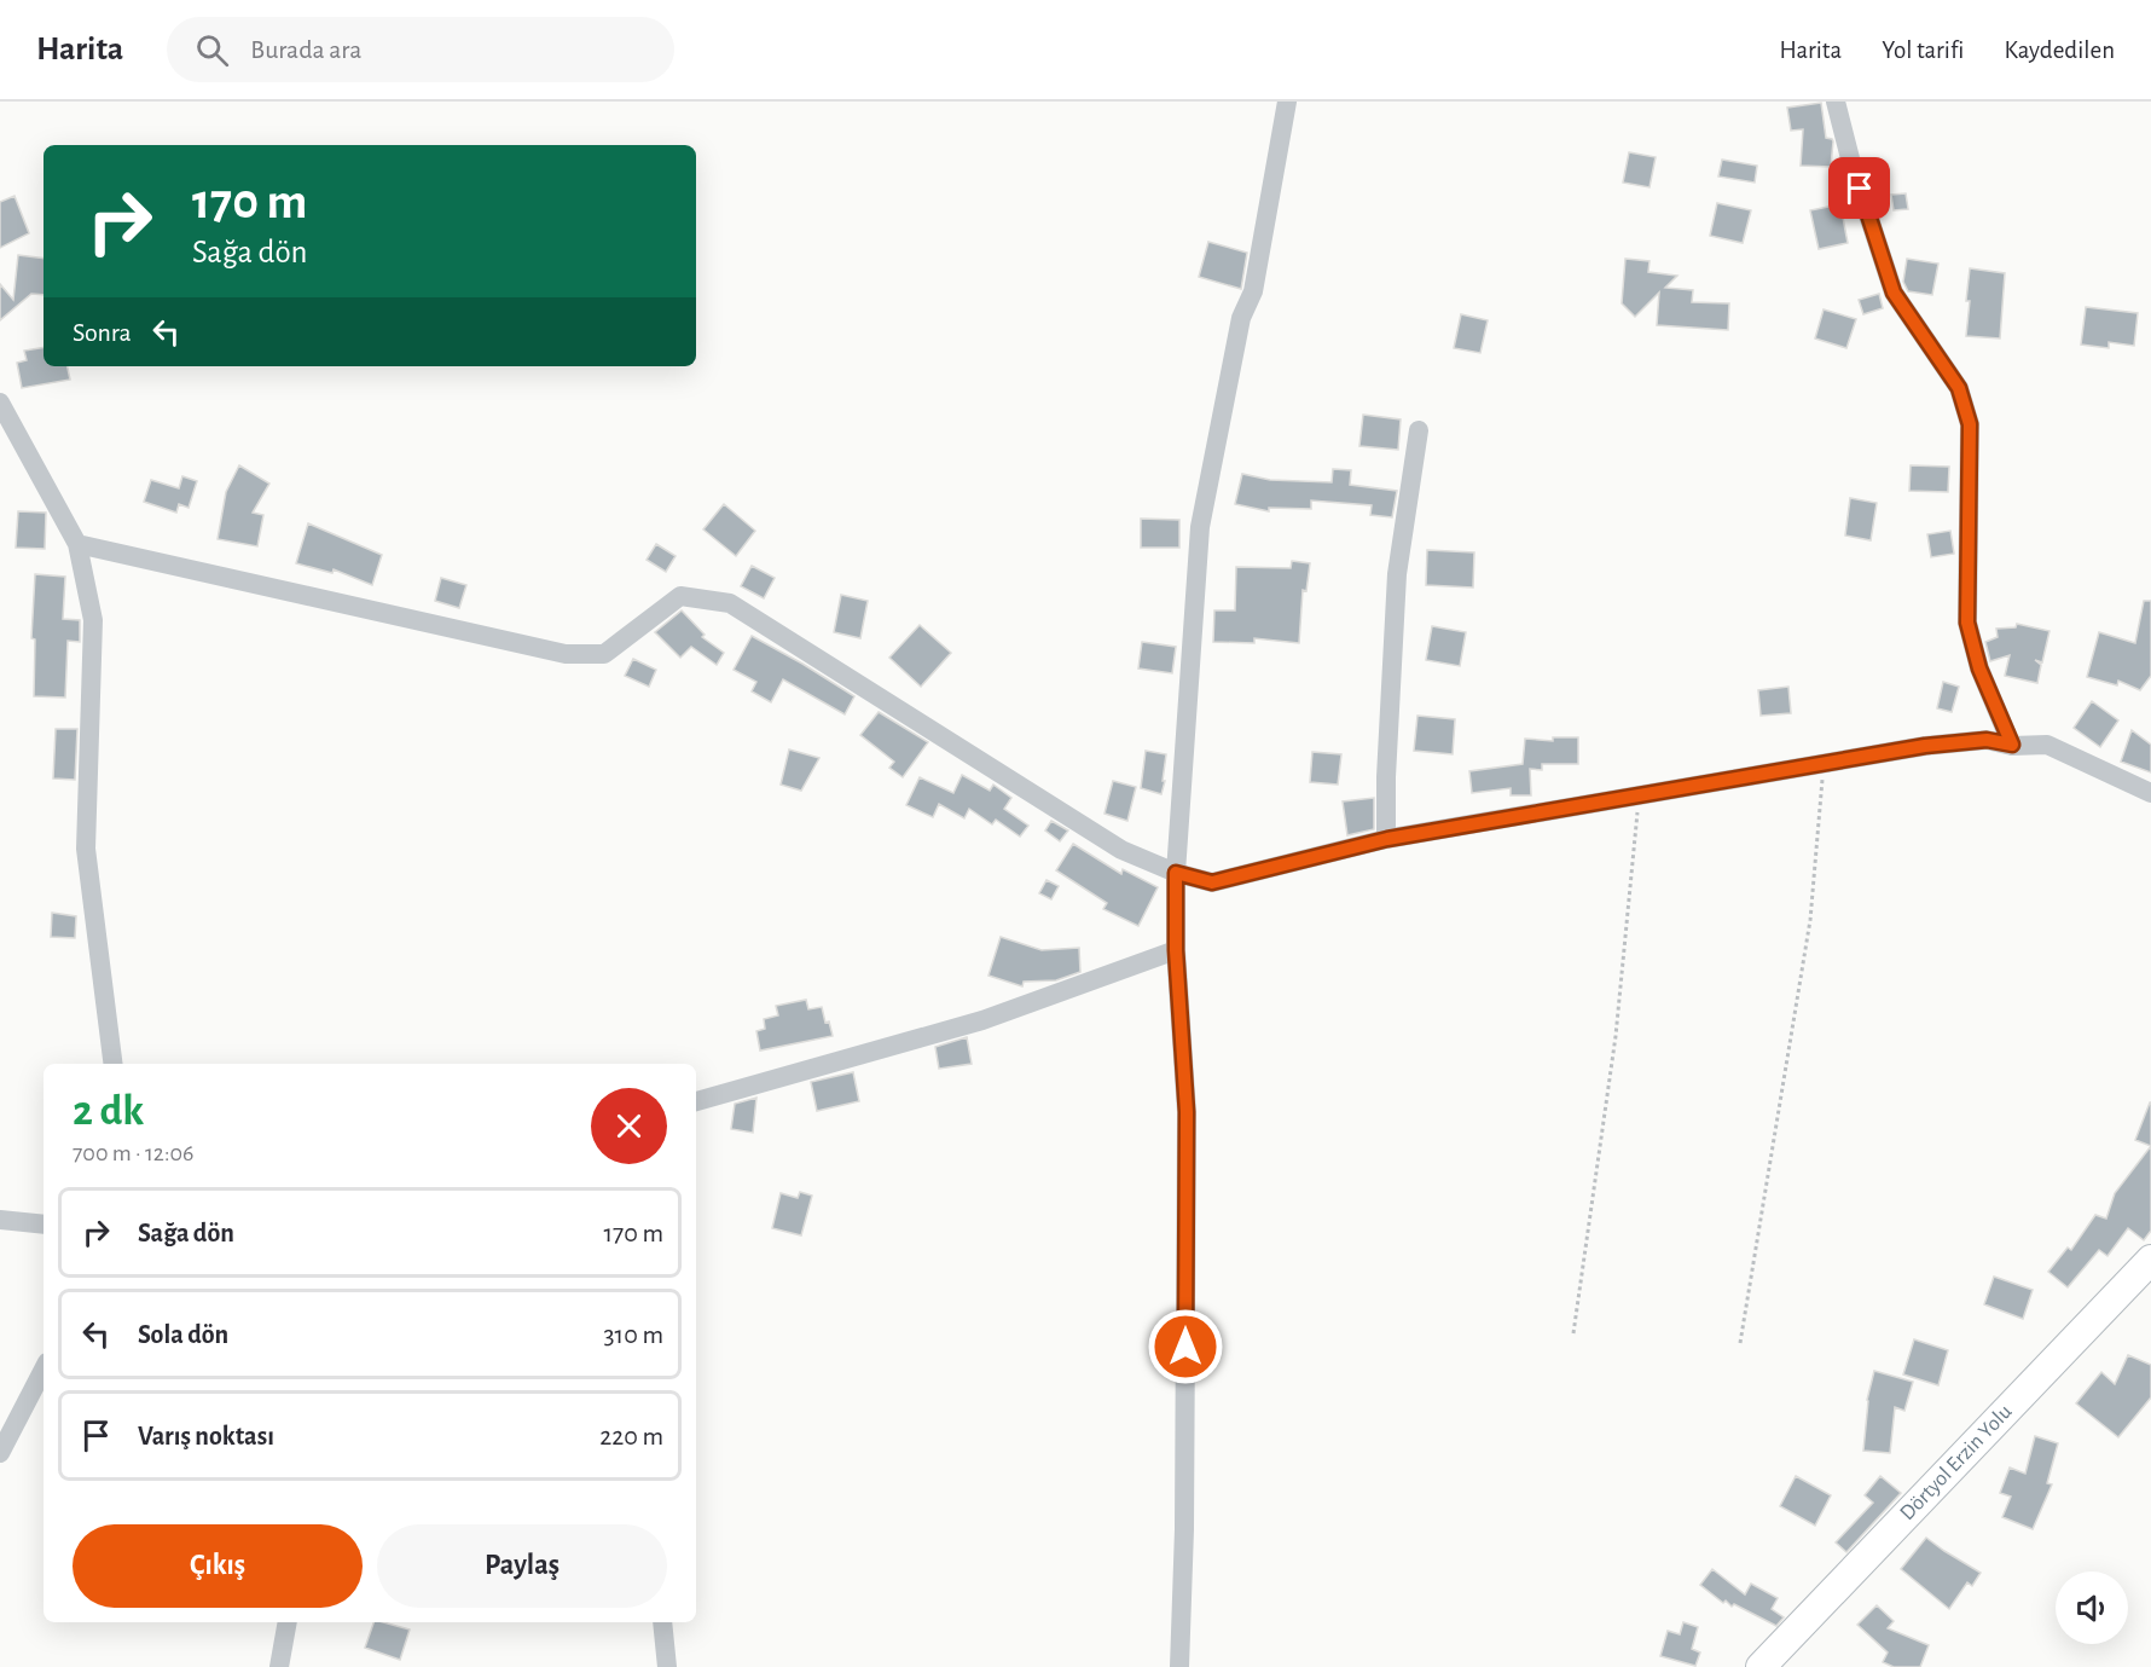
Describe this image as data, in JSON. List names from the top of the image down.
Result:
{
  "streets": {
    "main road": ["Dörtyol Erzin Yolu"]
  },
  "page": {
    "header": "Harita",
    "search": "Burada ara",
    "nav": ["Harita", "Yol tarifi", "Kaydedilen"],
    "turn": ["170 m", "Sağa dön"],
    "then": "Sonra",
    "heading": ["2 dk", "700 m · 12:06"],
    "list": [
      {
        "name": "Sağa dön",
        "value": "170 m"
      },
      {
        "name": "Sola dön",
        "value": "310 m"
      },
      {
        "name": "Varış noktası",
        "value": "220 m"
      }
    ],
    "buttons": ["Çıkış", "Paylaş"]
  }
}
